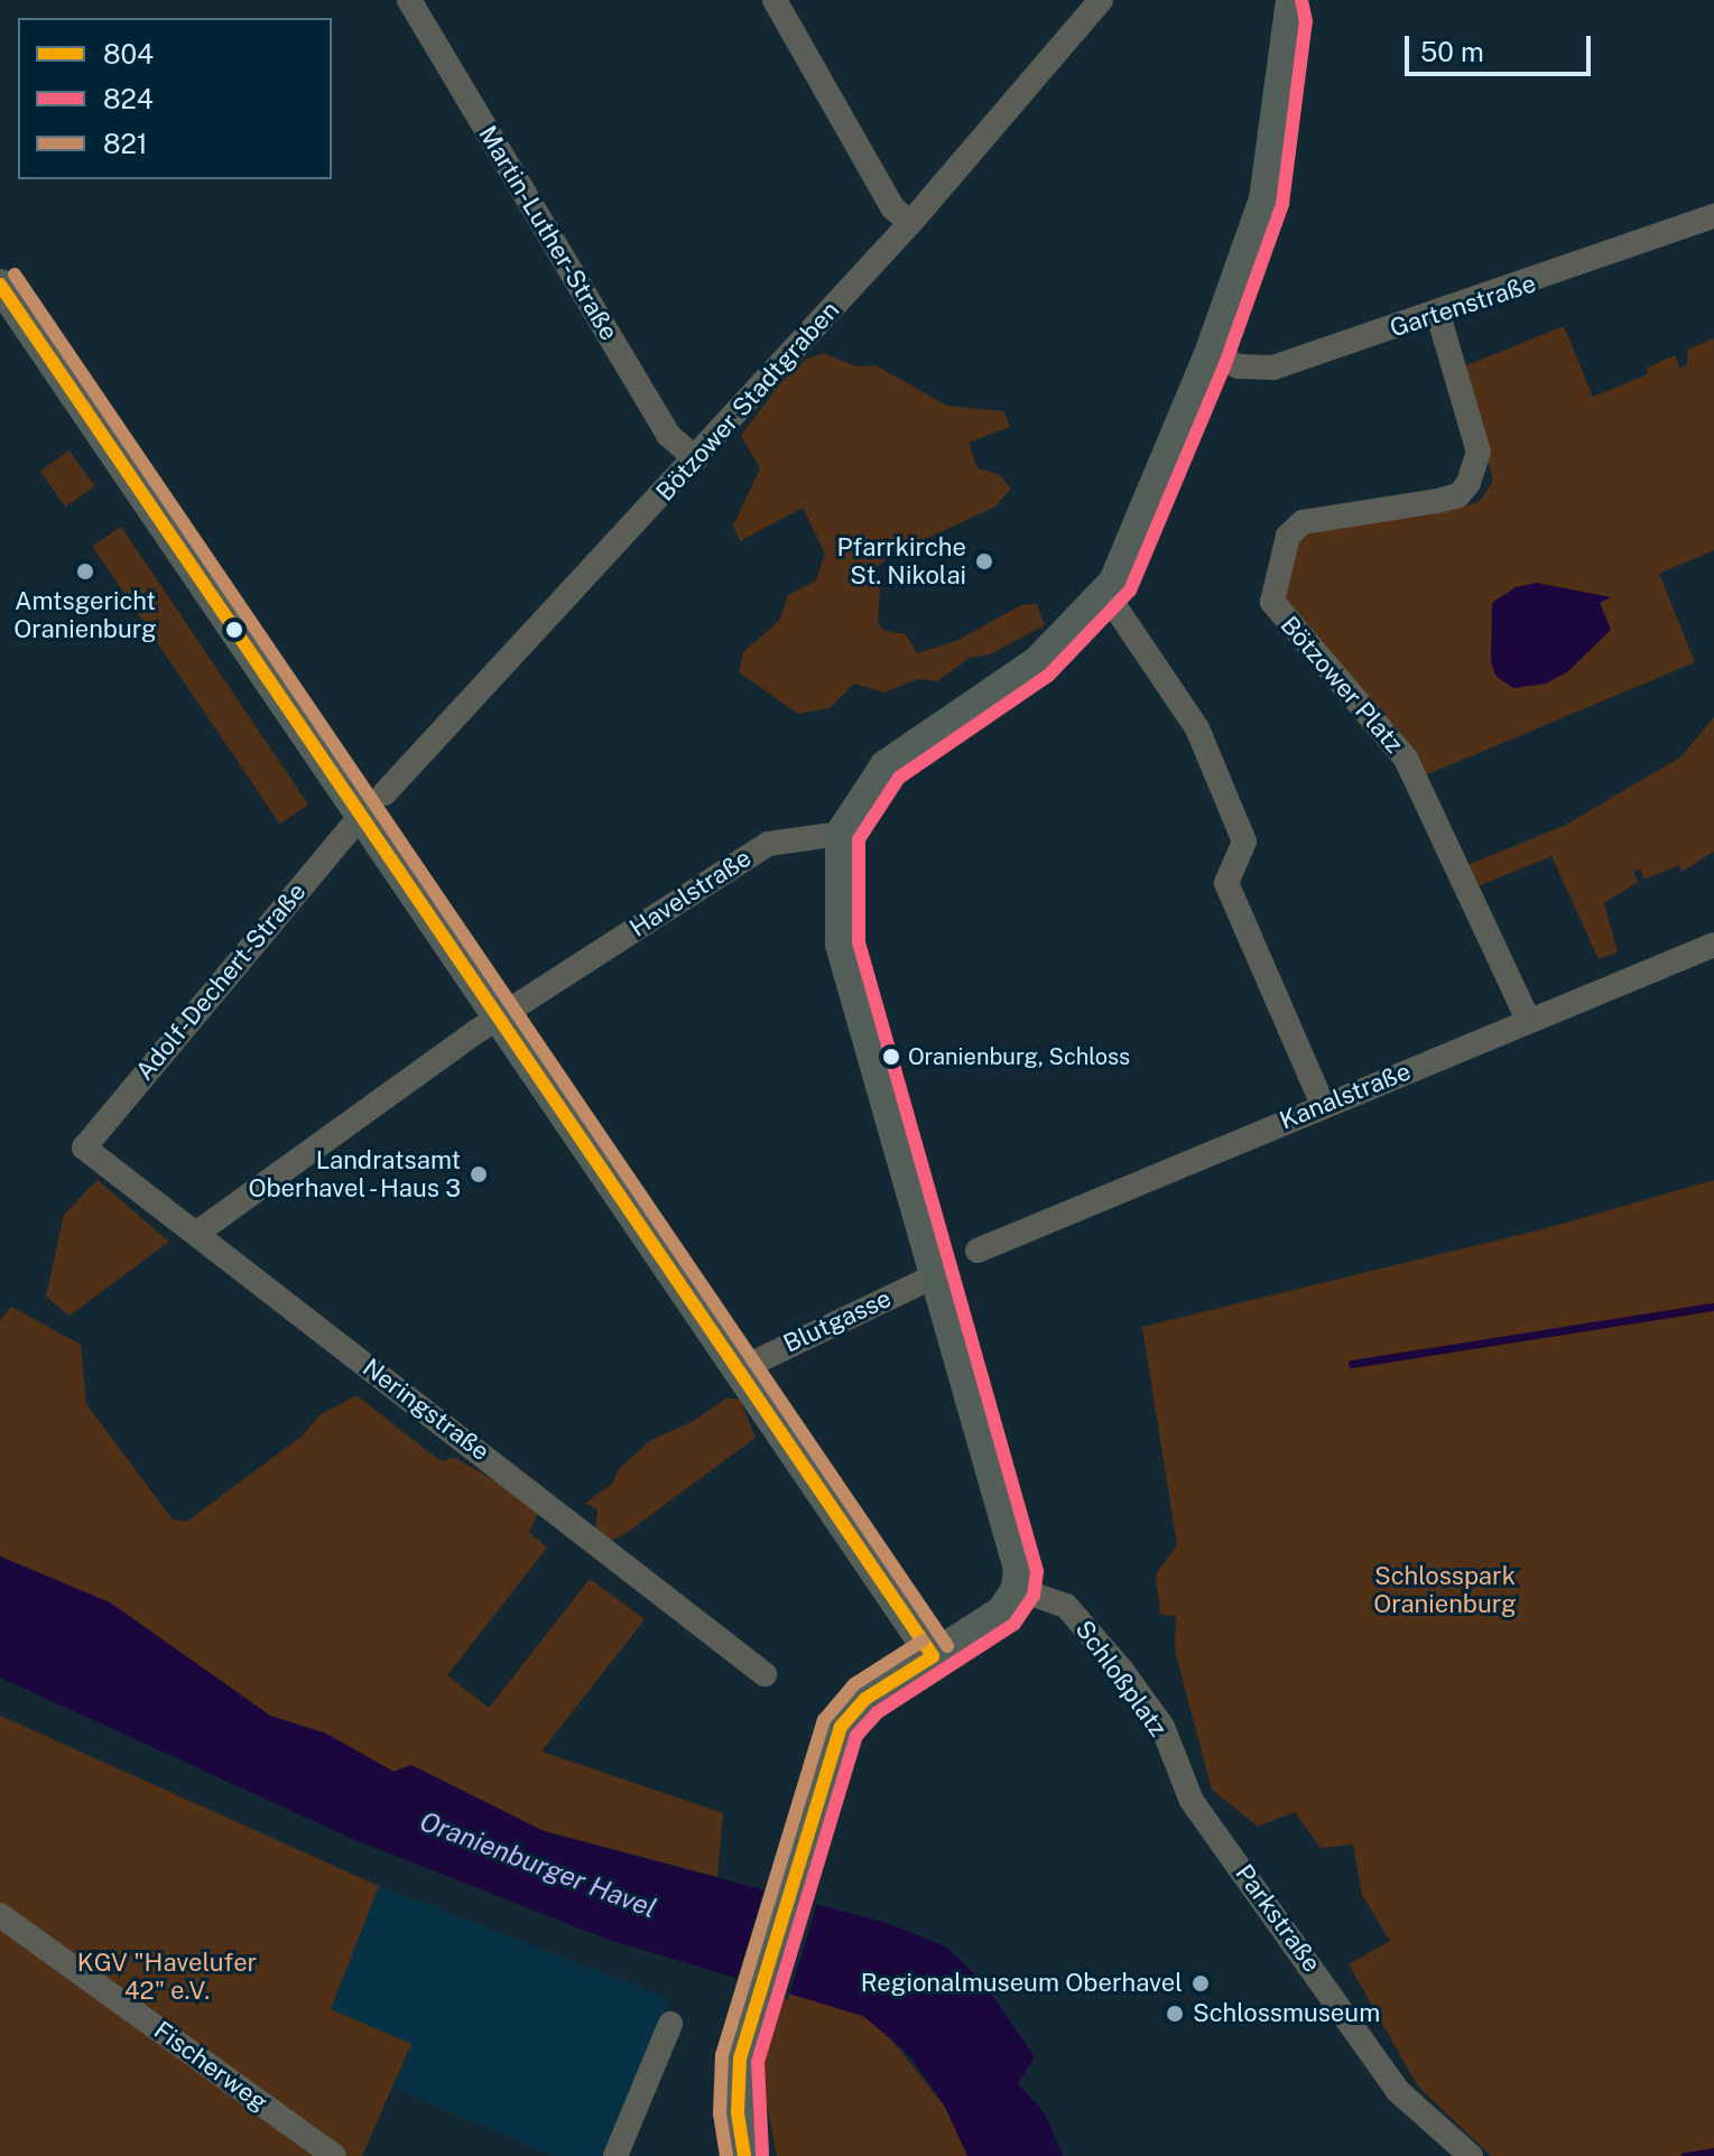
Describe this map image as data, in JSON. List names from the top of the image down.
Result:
{
  "streets": {
    "street": [
      "Martin-Luther-Straße",
      "Gartenstraße",
      "Bötzower Stadtgraben",
      "Bötzower Platz",
      "Havelstraße",
      "Adolf-Dechert-Straße",
      "Kanalstraße",
      "Blutgasse",
      "Neringstraße",
      "Schloßplatz",
      "Parkstraße",
      "Fischerweg"
    ]
  },
  "crossings": [
    ["Martin-Luther-Straße", "Bötzower Stadtgraben"],
    ["Gartenstraße", "Bötzower Platz"],
    ["Bötzower Platz", "Kanalstraße"],
    ["Havelstraße", "Neringstraße"],
    ["Adolf-Dechert-Straße", "Neringstraße"],
    ["Schloßplatz", "Parkstraße"]
  ],
  "water": ["Oranienburger Havel"],
  "parks": ["Schlosspark Oranienburg", "KGV \"Havelufer 42\" e.V."],
  "places": [
    "Pfarrkirche St. Nikolai",
    "Amtsgericht Oranienburg",
    "Oranienburg, Schloss",
    "Landratsamt Oberhavel - Haus 3",
    "Regionalmuseum Oberhavel",
    "Schlossmuseum"
  ],
  "lines": ["transit line 824", "transit line 821", "transit line 804"],
  "legend": ["804", "824", "821"],
  "scale_bar": "50 m"
}
